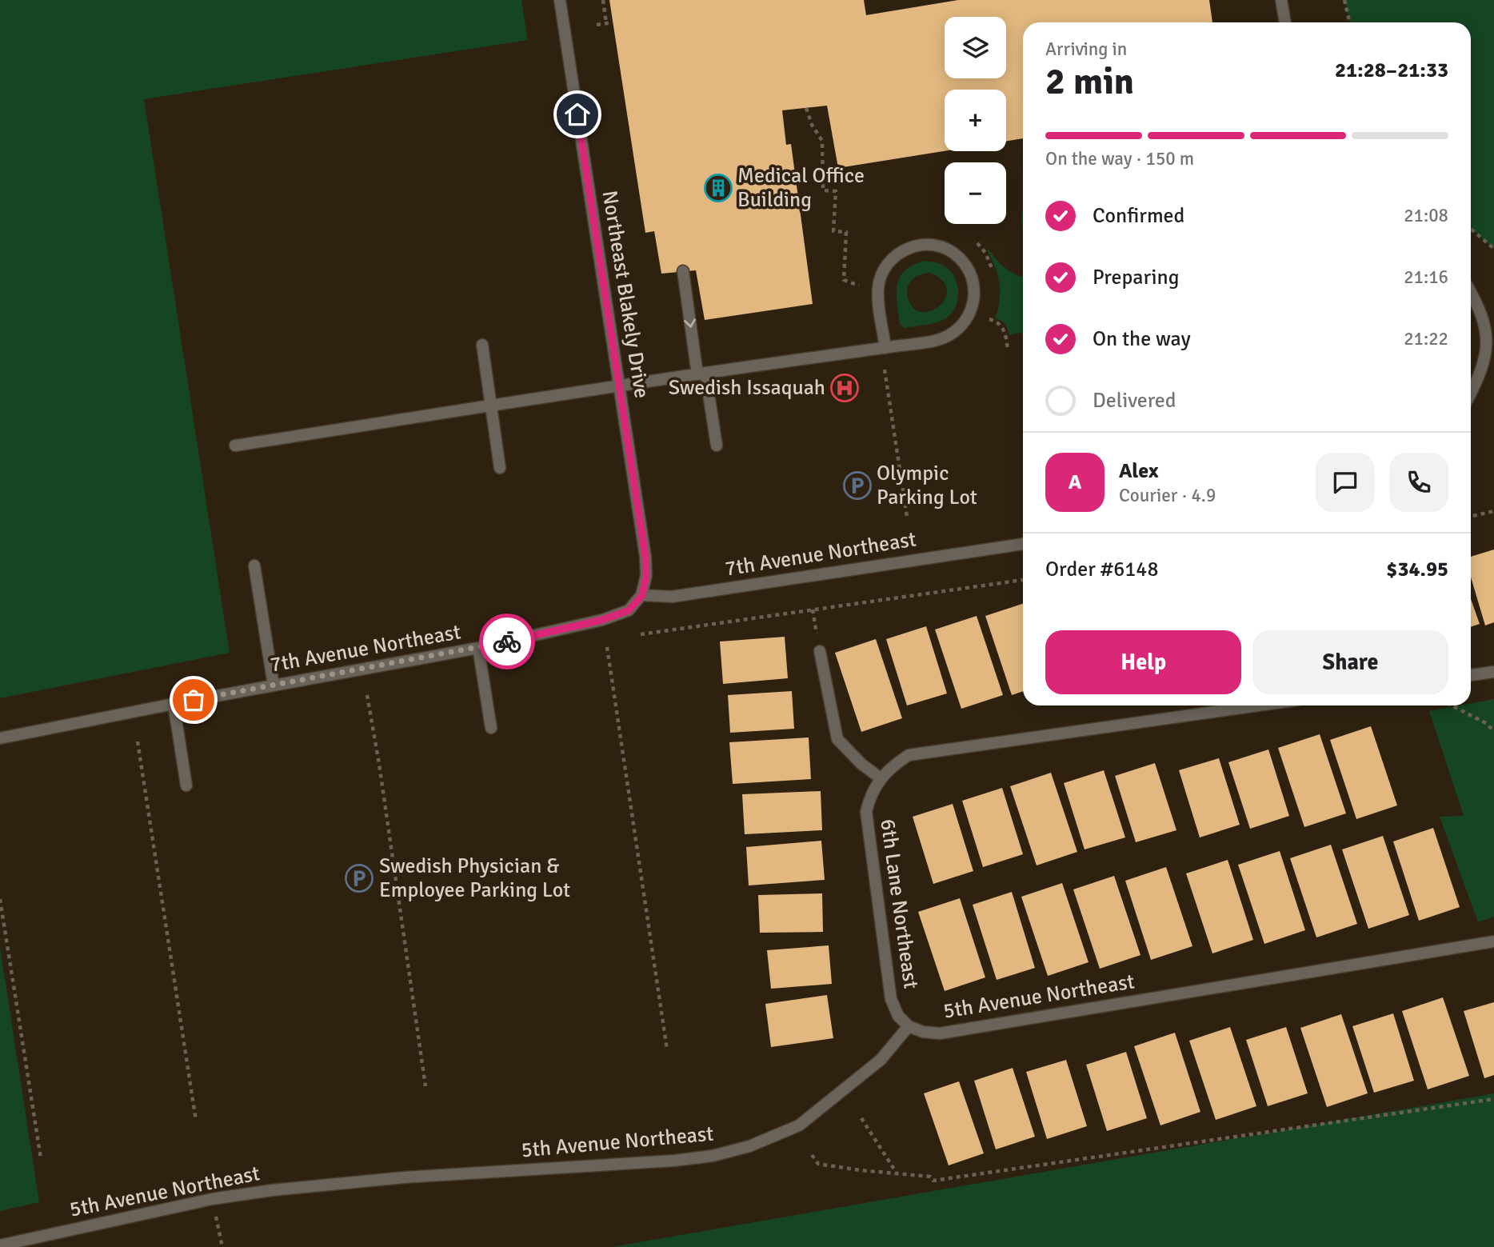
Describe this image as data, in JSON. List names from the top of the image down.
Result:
{
  "streets": {
    "street": [
      "Northeast Blakely Drive",
      "7th Avenue Northeast",
      "6th Lane Northeast",
      "5th Avenue Northeast"
    ]
  },
  "crossings": [
    ["Northeast Blakely Drive", "7th Avenue Northeast"],
    ["6th Lane Northeast", "5th Avenue Northeast"]
  ],
  "places": {
    "building": ["Medical Office Building"],
    "hospital": ["Swedish Issaquah"],
    "parking": ["Olympic Parking Lot", "Swedish Physician & Employee Parking Lot"]
  },
  "page": {
    "map_buttons": ["+", "−"],
    "heading": ["2 min", "Arriving in", "21:28–21:33"],
    "panel": [
      "Alex",
      "Courier · 4.9",
      "Order #6148",
      "$34.95"
    ],
    "bar": "On the way · 150 m",
    "list": [
      ["Confirmed", "21:08"],
      ["Preparing", "21:16"],
      ["On the way", "21:22"],
      "Delivered"
    ],
    "round": "A",
    "buttons": ["Help", "Share"]
  }
}
